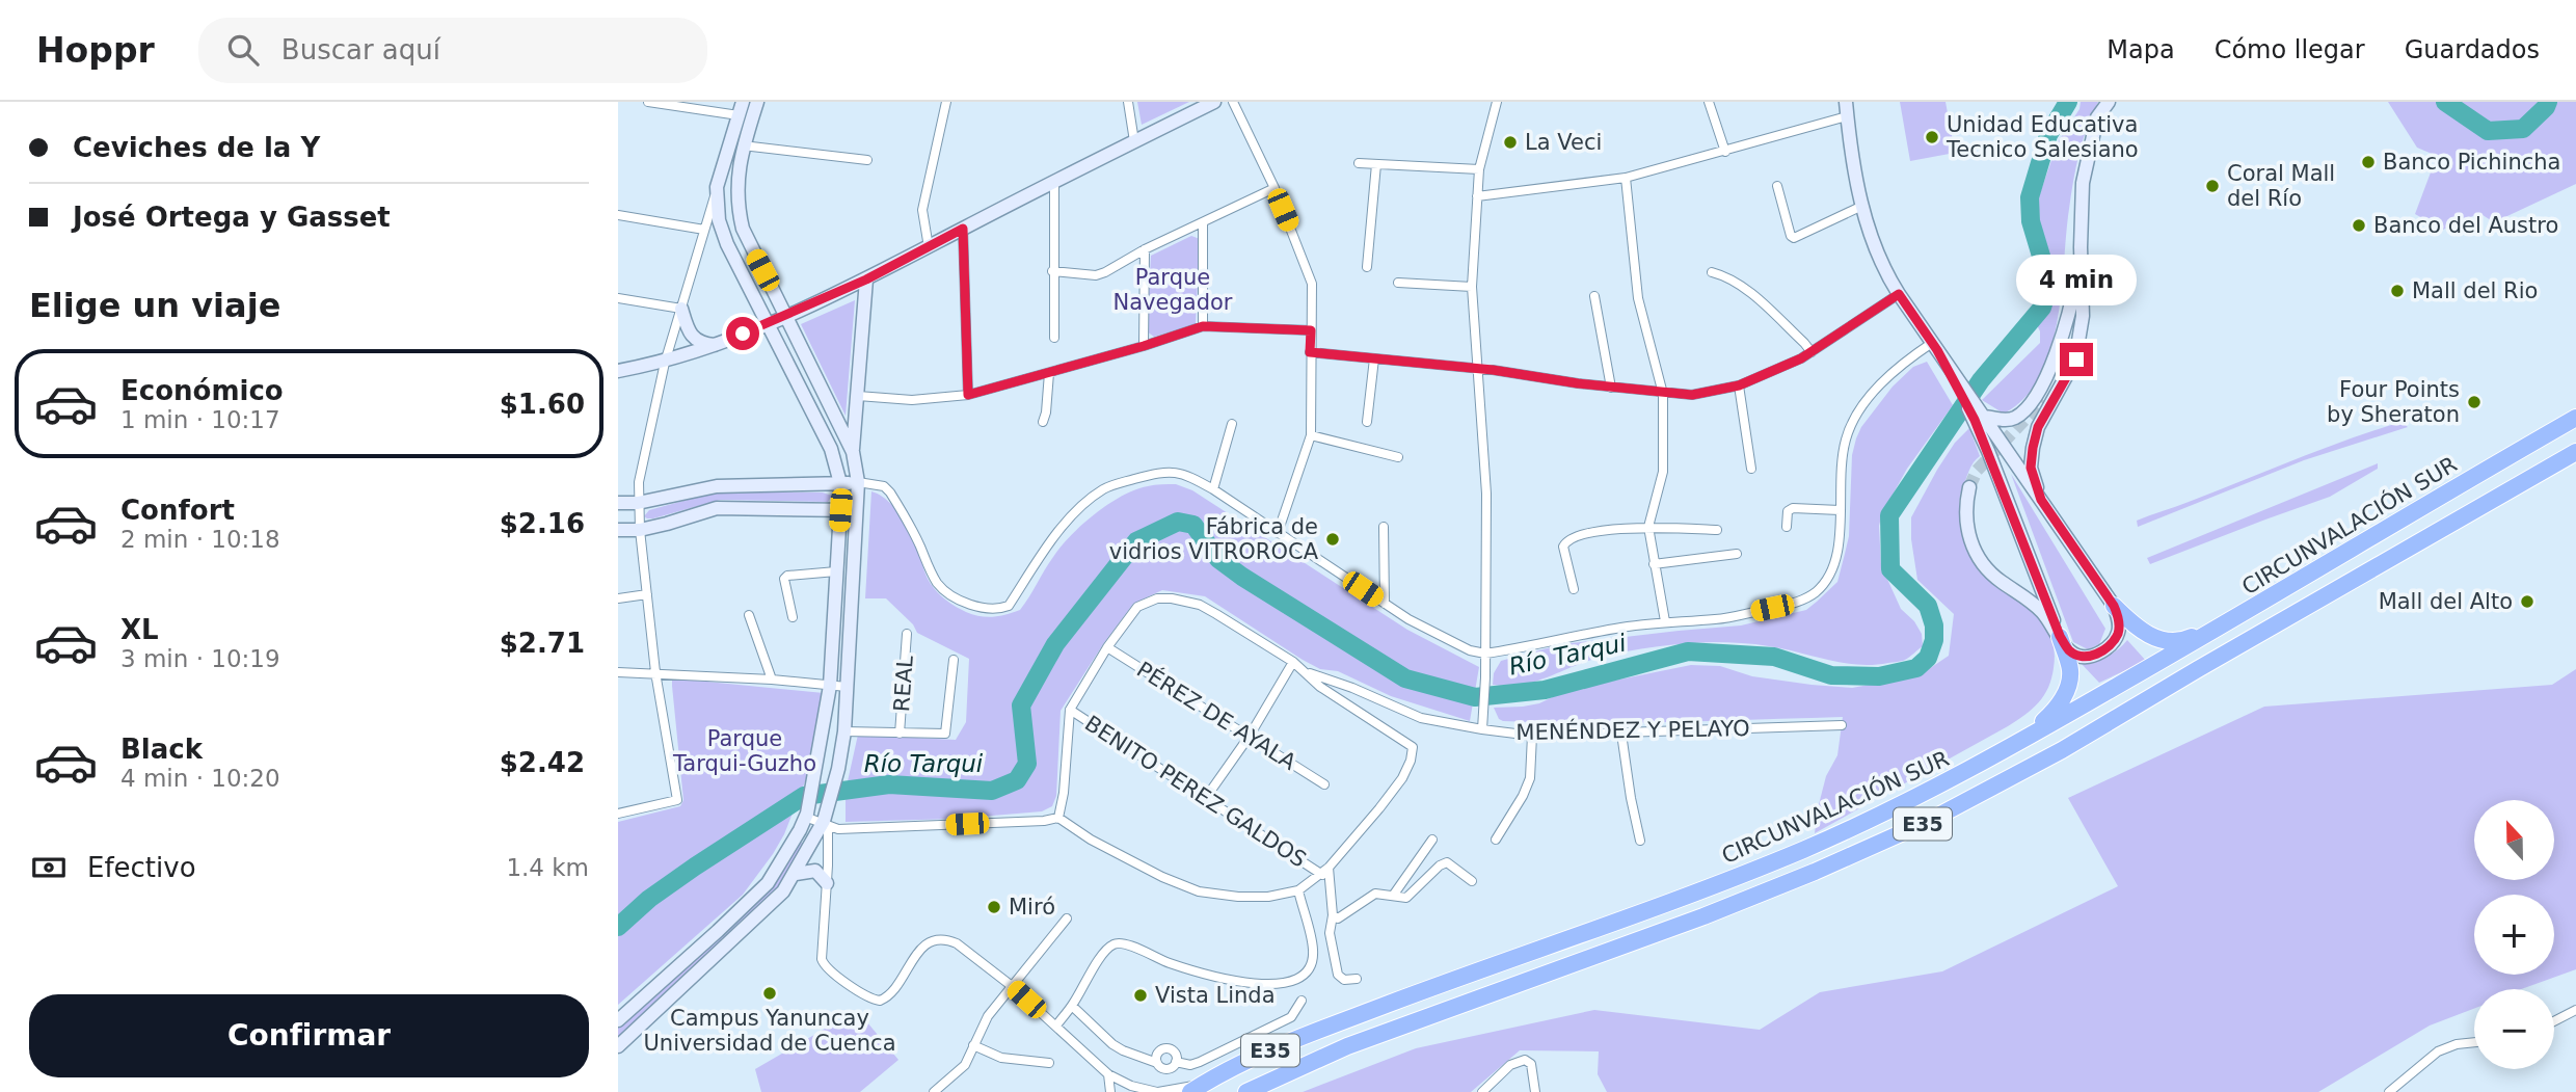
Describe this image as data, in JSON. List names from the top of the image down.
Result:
{
  "streets": {
    "highway": ["CIRCUNVALACIÓN SUR", "E35"],
    "street": [
      "REAL",
      "PÉREZ DE AYALA",
      "MENÉNDEZ Y PELAYO",
      "BENITO PEREZ GALDOS"
    ]
  },
  "water": ["Río Tarqui"],
  "parks": ["Parque Navegador", "Parque Tarqui-Guzho"],
  "places": [
    "Unidad Educativa Tecnico Salesiano",
    "La Veci",
    "Banco Pichincha",
    "Coral Mall del Río",
    "Banco del Austro",
    "Mall del Rio",
    "Four Points by Sheraton",
    "Fábrica de vidrios VITROROCA",
    "Mall del Alto",
    "Miró",
    "Campus Yanuncay Universidad de Cuenca",
    "Vista Linda"
  ],
  "north": "top",
  "page": {
    "header": "Hoppr",
    "search": "Buscar aquí",
    "nav": ["Mapa", "Cómo llegar", "Guardados"],
    "banner": ["Ceviches de la Y", "José Ortega y Gasset"],
    "bubble": "4 min",
    "heading": "Elige un viaje",
    "list": [
      {
        "name": "Económico",
        "note": "1 min · 10:17",
        "value": "$1.60"
      },
      {
        "name": "Confort",
        "note": "2 min · 10:18",
        "value": "$2.16"
      },
      {
        "name": "XL",
        "note": "3 min · 10:19",
        "value": "$2.71"
      },
      {
        "name": "Black",
        "note": "4 min · 10:20",
        "value": "$2.42"
      }
    ],
    "map_buttons": ["+", "−"],
    "pay": ["Efectivo", "1.4 km"],
    "buttons": "Confirmar"
  }
}
